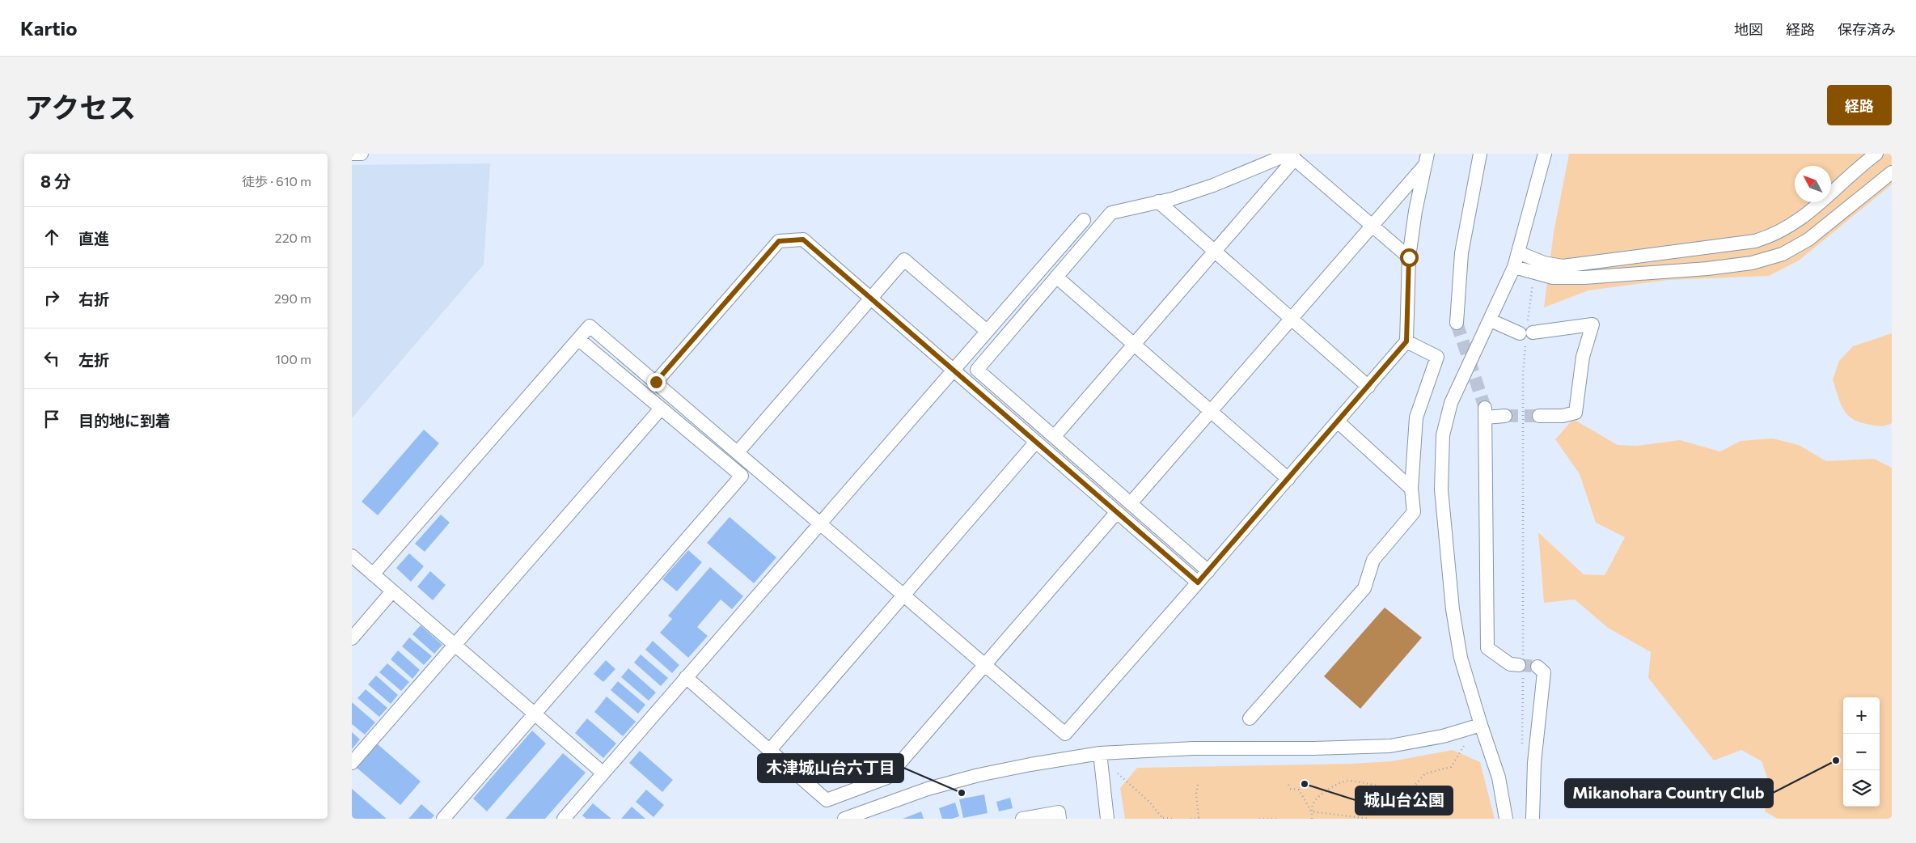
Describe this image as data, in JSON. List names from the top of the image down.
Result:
{
  "places": ["Mikanohara Country Club", "城山台公園", "木津城山台六丁目"],
  "north": "top left",
  "page": {
    "header": "Kartio",
    "nav": ["地図", "経路", "保存済み"],
    "title": "アクセス",
    "buttons": "経路",
    "heading": ["8 分", "徒歩 · 610 m"],
    "list": [
      ["直進", "220 m"],
      ["右折", "290 m"],
      ["左折", "100 m"],
      "目的地に到着"
    ],
    "map_buttons": ["+", "−"]
  }
}
